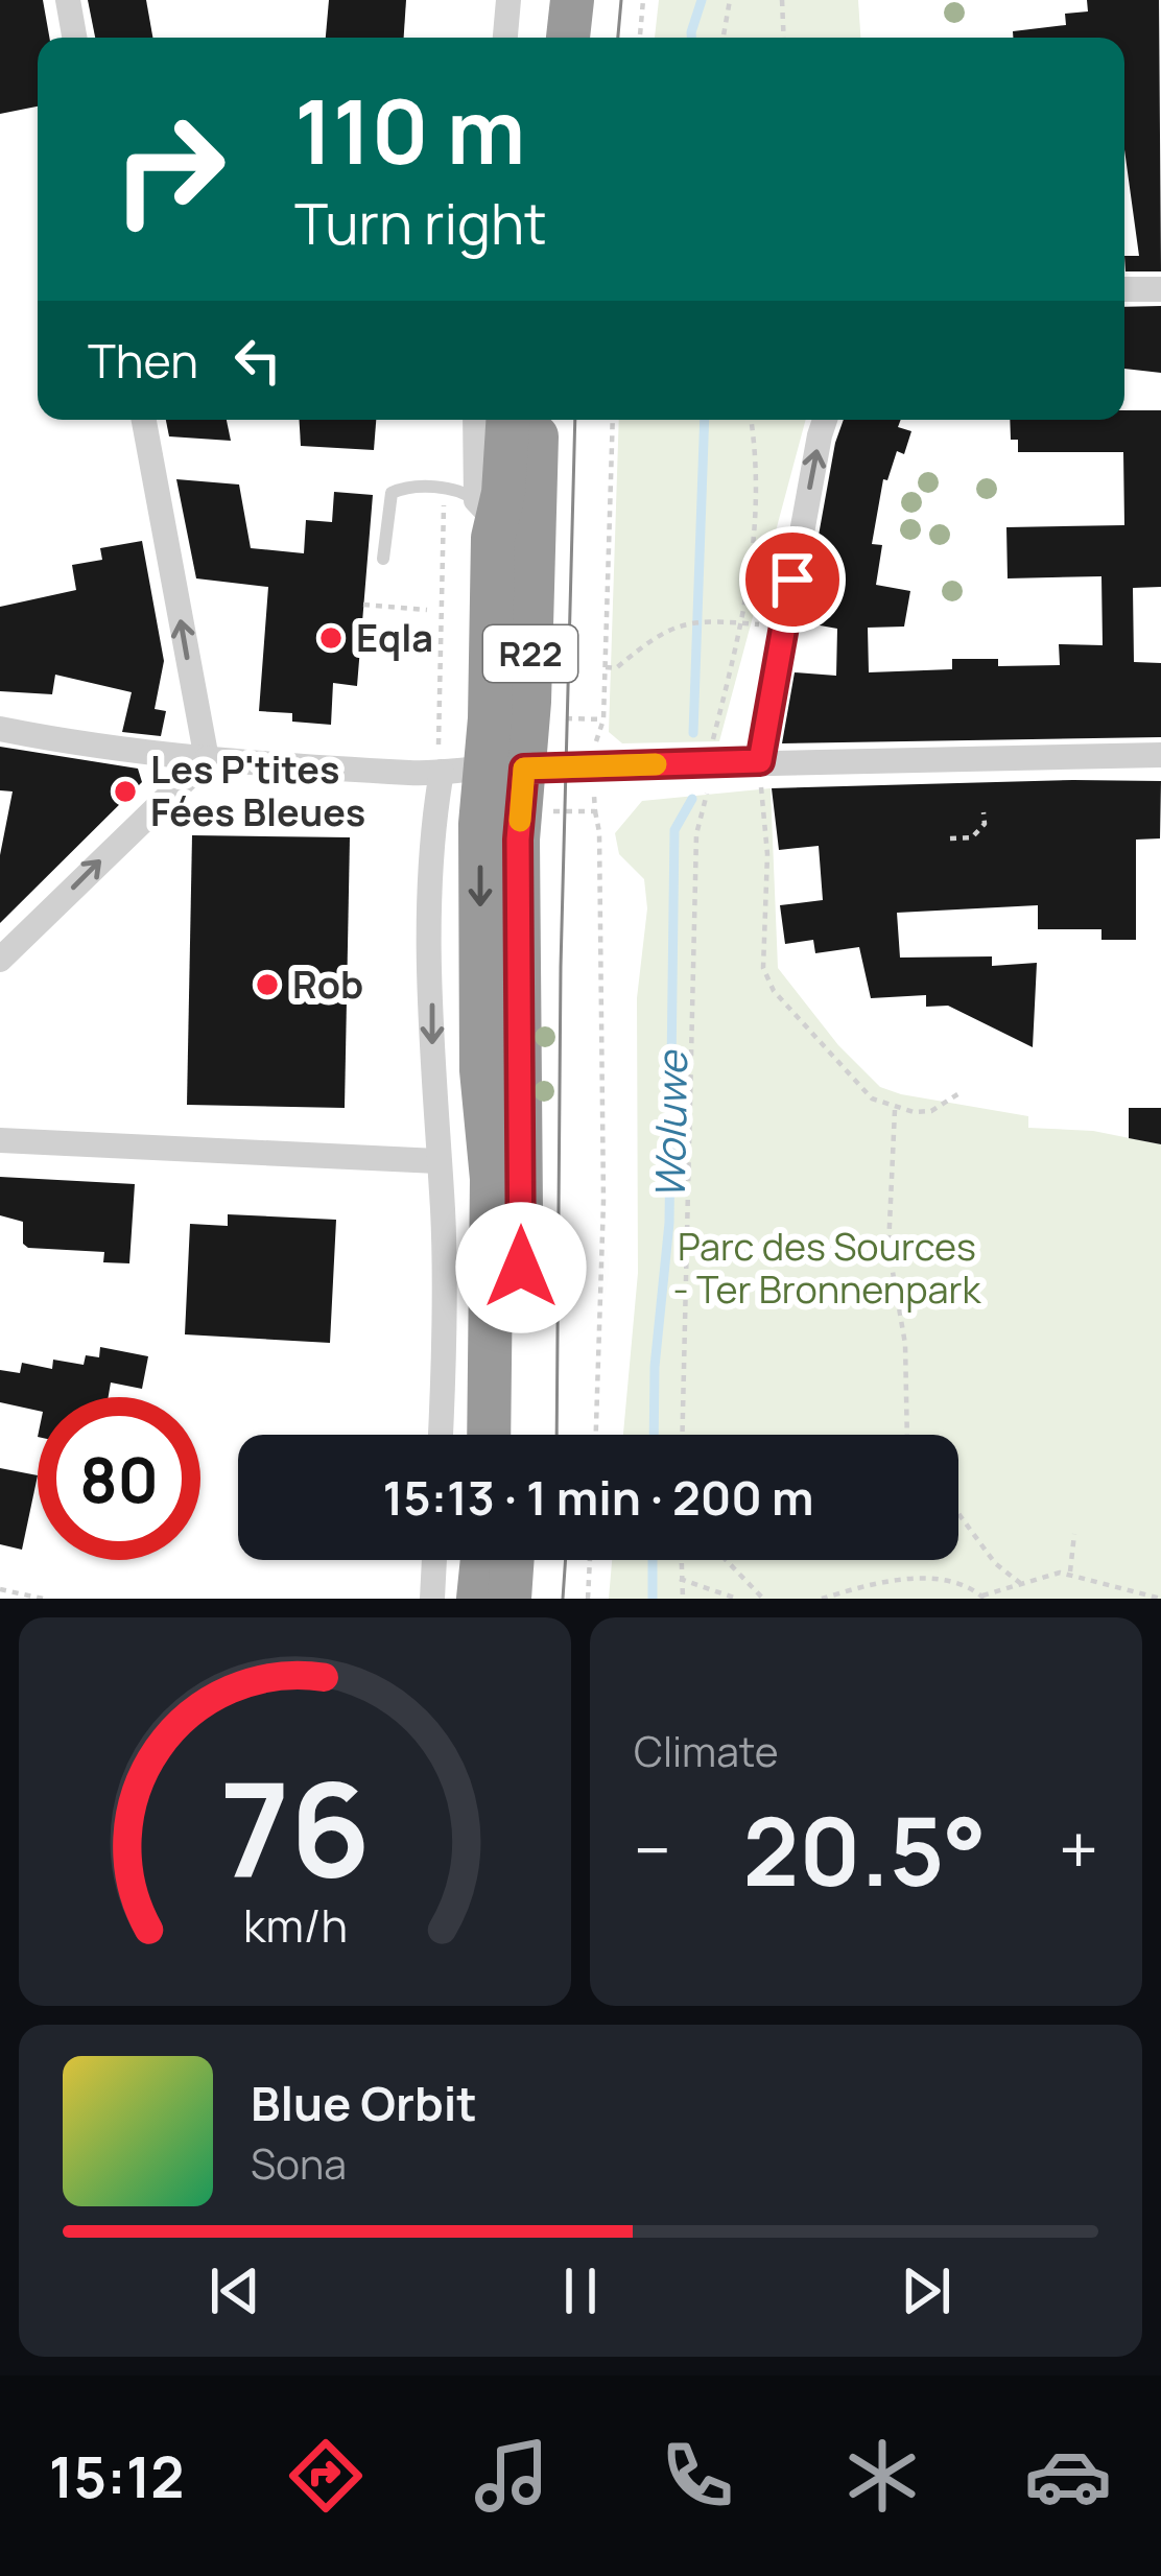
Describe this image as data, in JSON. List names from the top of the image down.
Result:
{
  "streets": {
    "highway": ["R22"]
  },
  "water": ["Woluwe"],
  "parks": ["Parc des Sources - Ter Bronnenpark"],
  "places": ["Eqla", "Les P'tites Fées Bleues", "Rob"],
  "page": {
    "turn": ["110 m", "Turn right"],
    "then": "Then",
    "limit": "80",
    "trip": "15:13 · 1 min · 200 m",
    "tile": "Climate",
    "heat": ["−", "20.5°", "+"],
    "song": ["Blue Orbit", "Sona"],
    "tabs": "15:12",
    "gauge": ["76", "km/h"]
  }
}
